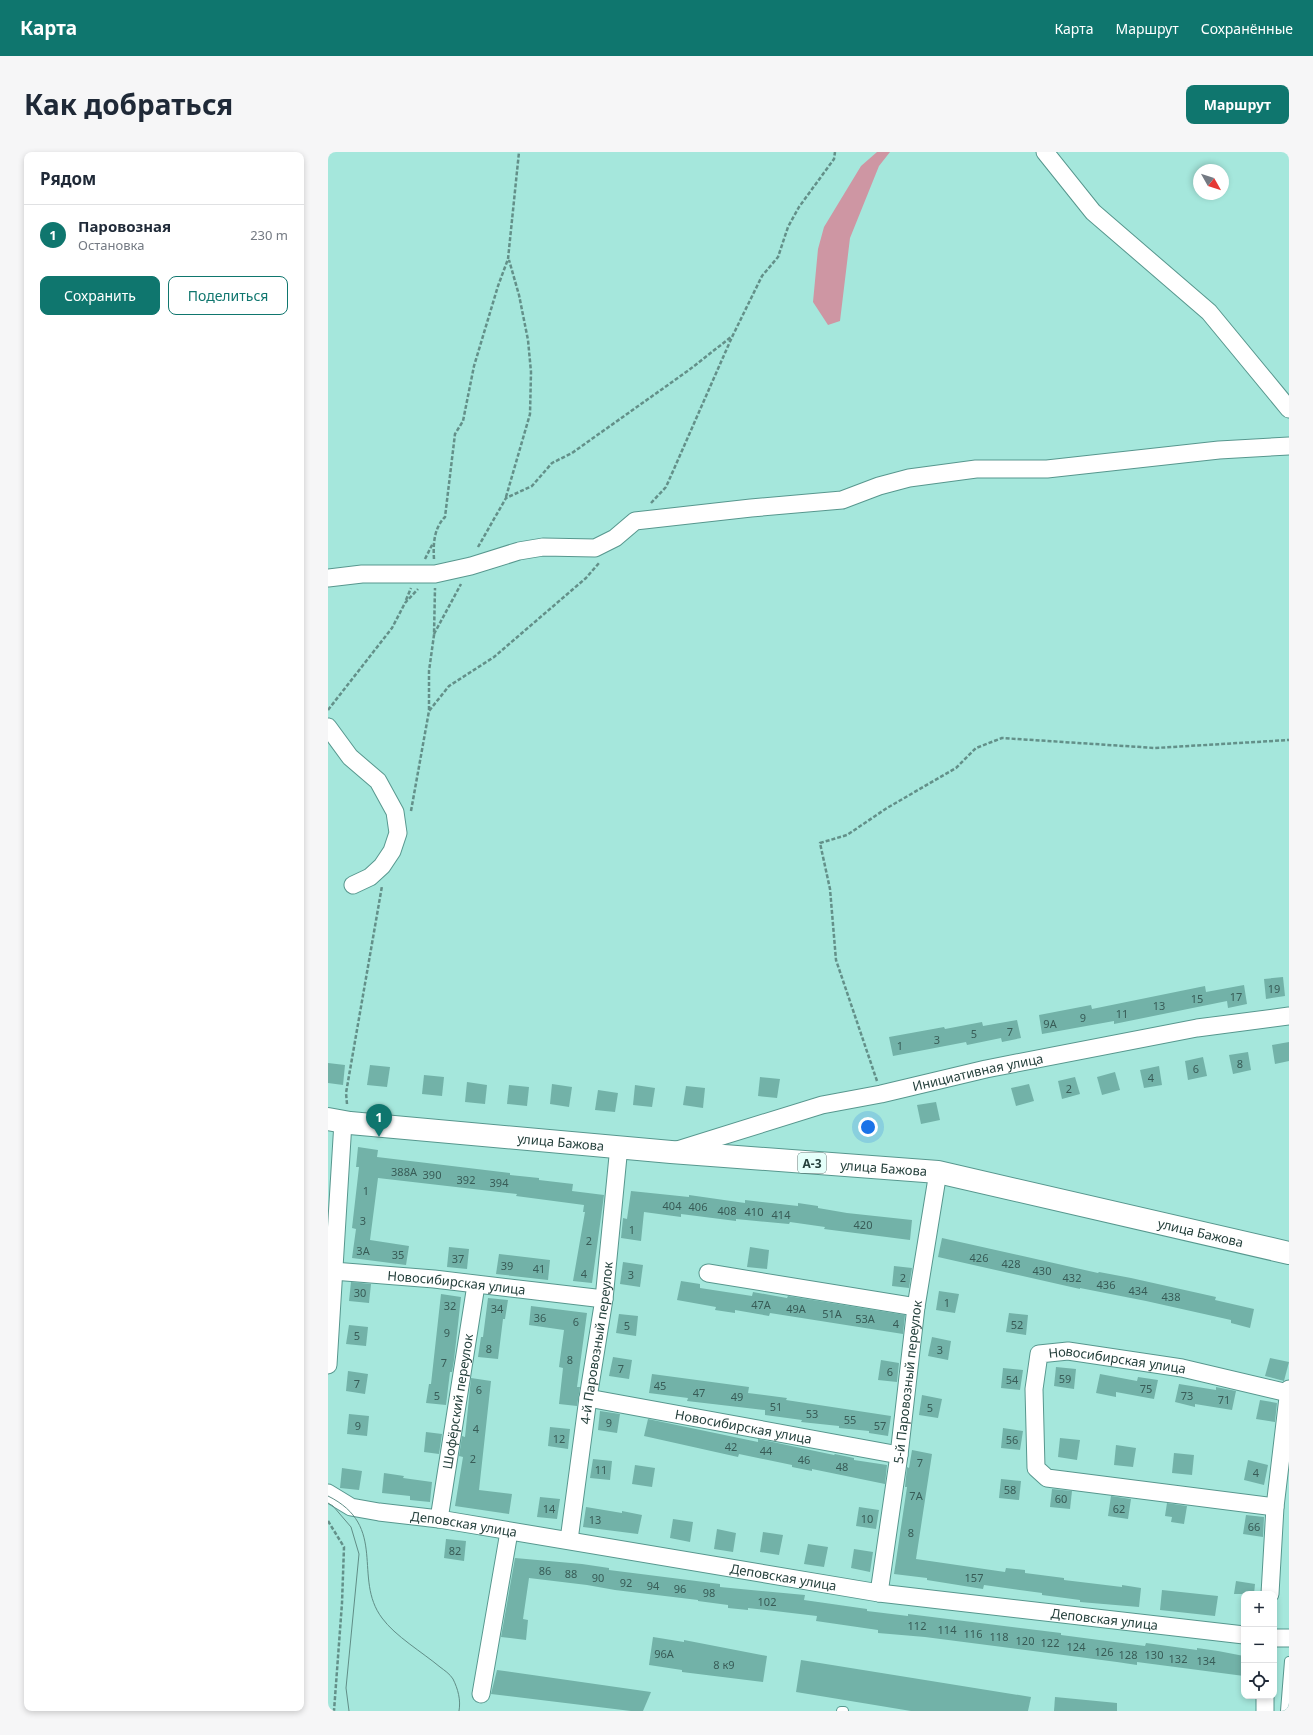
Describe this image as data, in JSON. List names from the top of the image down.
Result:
{
  "streets": {
    "highway": ["улица Бажова", "A-3"],
    "street": [
      "Инициативная улица",
      "Новосибирская улица",
      "4-й Паровозный переулок",
      "5-й Паровозный переулок",
      "Шофёрский переулок",
      "Деповская улица"
    ]
  },
  "crossings": [
    ["Инициативная улица", "улица Бажова"],
    ["улица Бажова", "4-й Паровозный переулок"],
    ["улица Бажова", "5-й Паровозный переулок"],
    ["Новосибирская улица", "4-й Паровозный переулок"],
    ["Новосибирская улица", "5-й Паровозный переулок"],
    ["Новосибирская улица", "Шофёрский переулок"],
    ["4-й Паровозный переулок", "Деповская улица"],
    ["5-й Паровозный переулок", "Деповская улица"],
    ["Шофёрский переулок", "Деповская улица"]
  ],
  "house_numbers": [
    "19",
    "17",
    "15",
    "13",
    "11",
    "9",
    "9А",
    "7",
    "5",
    "3",
    "1",
    "8",
    "6",
    "4",
    "2",
    "388А",
    "390",
    "392",
    "394",
    "1",
    "404",
    "406",
    "408",
    "410",
    "414",
    "3",
    "420",
    "1",
    "2",
    "3А",
    "35",
    "426",
    "37",
    "428",
    "39",
    "41",
    "430",
    "4",
    "3",
    "2",
    "432",
    "436",
    "434",
    "30",
    "438",
    "1",
    "47А",
    "32",
    "34",
    "49А",
    "51А",
    "36",
    "53А",
    "6",
    "4",
    "52",
    "5",
    "9",
    "5",
    "8",
    "3",
    "8",
    "7",
    "7",
    "6",
    "59",
    "54",
    "7",
    "45",
    "75",
    "6",
    "47",
    "5",
    "73",
    "49",
    "71",
    "51",
    "5",
    "53",
    "55",
    "9",
    "9",
    "57",
    "4",
    "12",
    "56",
    "42",
    "44",
    "2",
    "46",
    "7",
    "48",
    "11",
    "4",
    "58",
    "7А",
    "60",
    "14",
    "62",
    "10",
    "13",
    "66",
    "8",
    "82",
    "86",
    "88",
    "90",
    "157",
    "92",
    "94",
    "96",
    "98",
    "102",
    "112",
    "114",
    "116",
    "118",
    "120",
    "122",
    "124",
    "126",
    "96А",
    "128",
    "130",
    "132",
    "134",
    "8 к9"
  ],
  "north": "bottom right",
  "page": {
    "header": "Карта",
    "nav": ["Карта", "Маршрут", "Сохранённые"],
    "title": "Как добраться",
    "buttons": [
      "Маршрут",
      ["Сохранить", "Поделиться"]
    ],
    "heading": "Рядом",
    "list": [
      {
        "mark": "1",
        "name": "Паровозная",
        "note": "Остановка",
        "value": "230 m"
      }
    ],
    "pins": "1",
    "map_buttons": ["+", "−"]
  }
}
